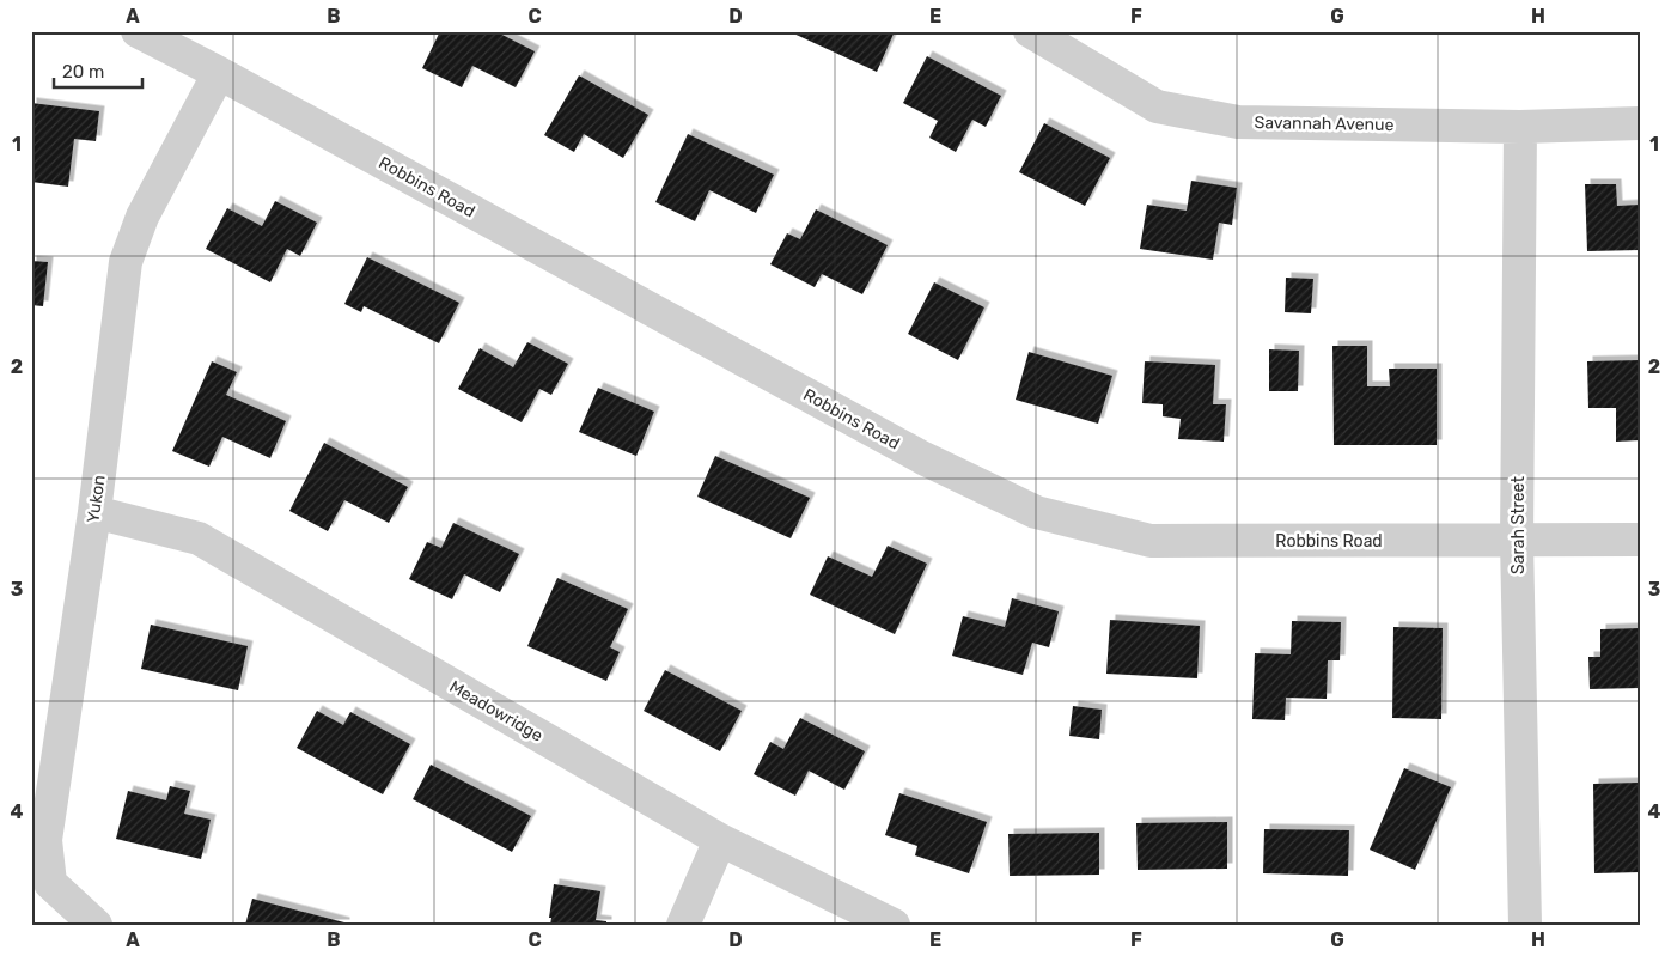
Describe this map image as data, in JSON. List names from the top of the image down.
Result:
{
  "streets": {
    "street": [
      "Savannah Avenue",
      "Robbins Road",
      "Yukon",
      "Sarah Street",
      "Meadowridge"
    ]
  },
  "crossings": [
    ["Savannah Avenue", "Sarah Street"],
    ["Robbins Road", "Yukon"],
    ["Robbins Road", "Sarah Street"],
    ["Yukon", "Meadowridge"]
  ],
  "scale_bar": "20 m",
  "grid": {
    "columns": [
      "A",
      "B",
      "C",
      "D",
      "E",
      "F",
      "G",
      "H"
    ],
    "rows": [
      "1",
      "2",
      "3",
      "4"
    ]
  }
}
